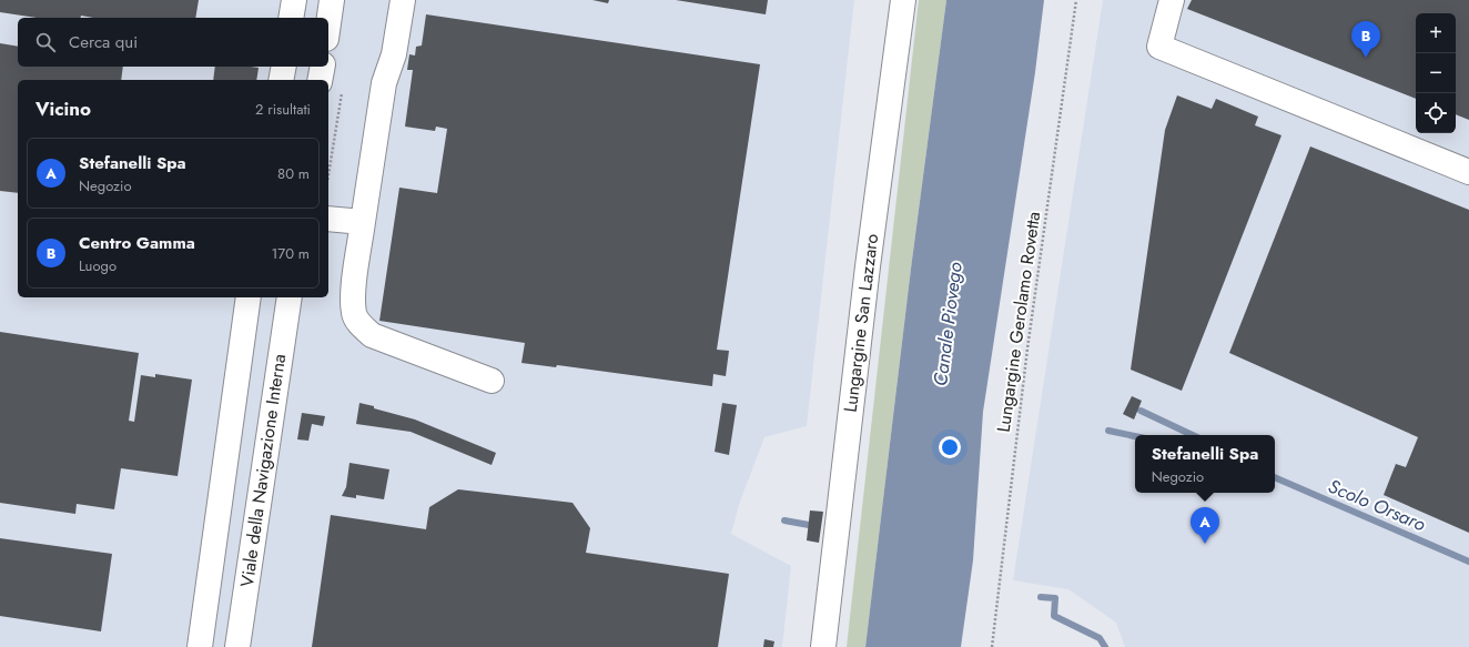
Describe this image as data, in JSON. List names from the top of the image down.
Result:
{
  "streets": {
    "street": ["Lungargine San Lazzaro", "Viale della Navigazione Interna"],
    "path": ["Lungargine Gerolamo Rovetta"]
  },
  "water": ["Canale Piovego", "Scolo Orsaro"],
  "page": {
    "map_buttons": ["+", "−"],
    "search": "Cerca qui",
    "pins": ["B", "A"],
    "heading": ["Vicino", "2 risultati"],
    "list": [
      {
        "mark": "A",
        "name": "Stefanelli Spa",
        "note": "Negozio",
        "value": "80 m"
      },
      {
        "mark": "B",
        "name": "Centro Gamma",
        "note": "Luogo",
        "value": "170 m"
      }
    ],
    "popup": ["Stefanelli Spa", "Negozio"]
  }
}
